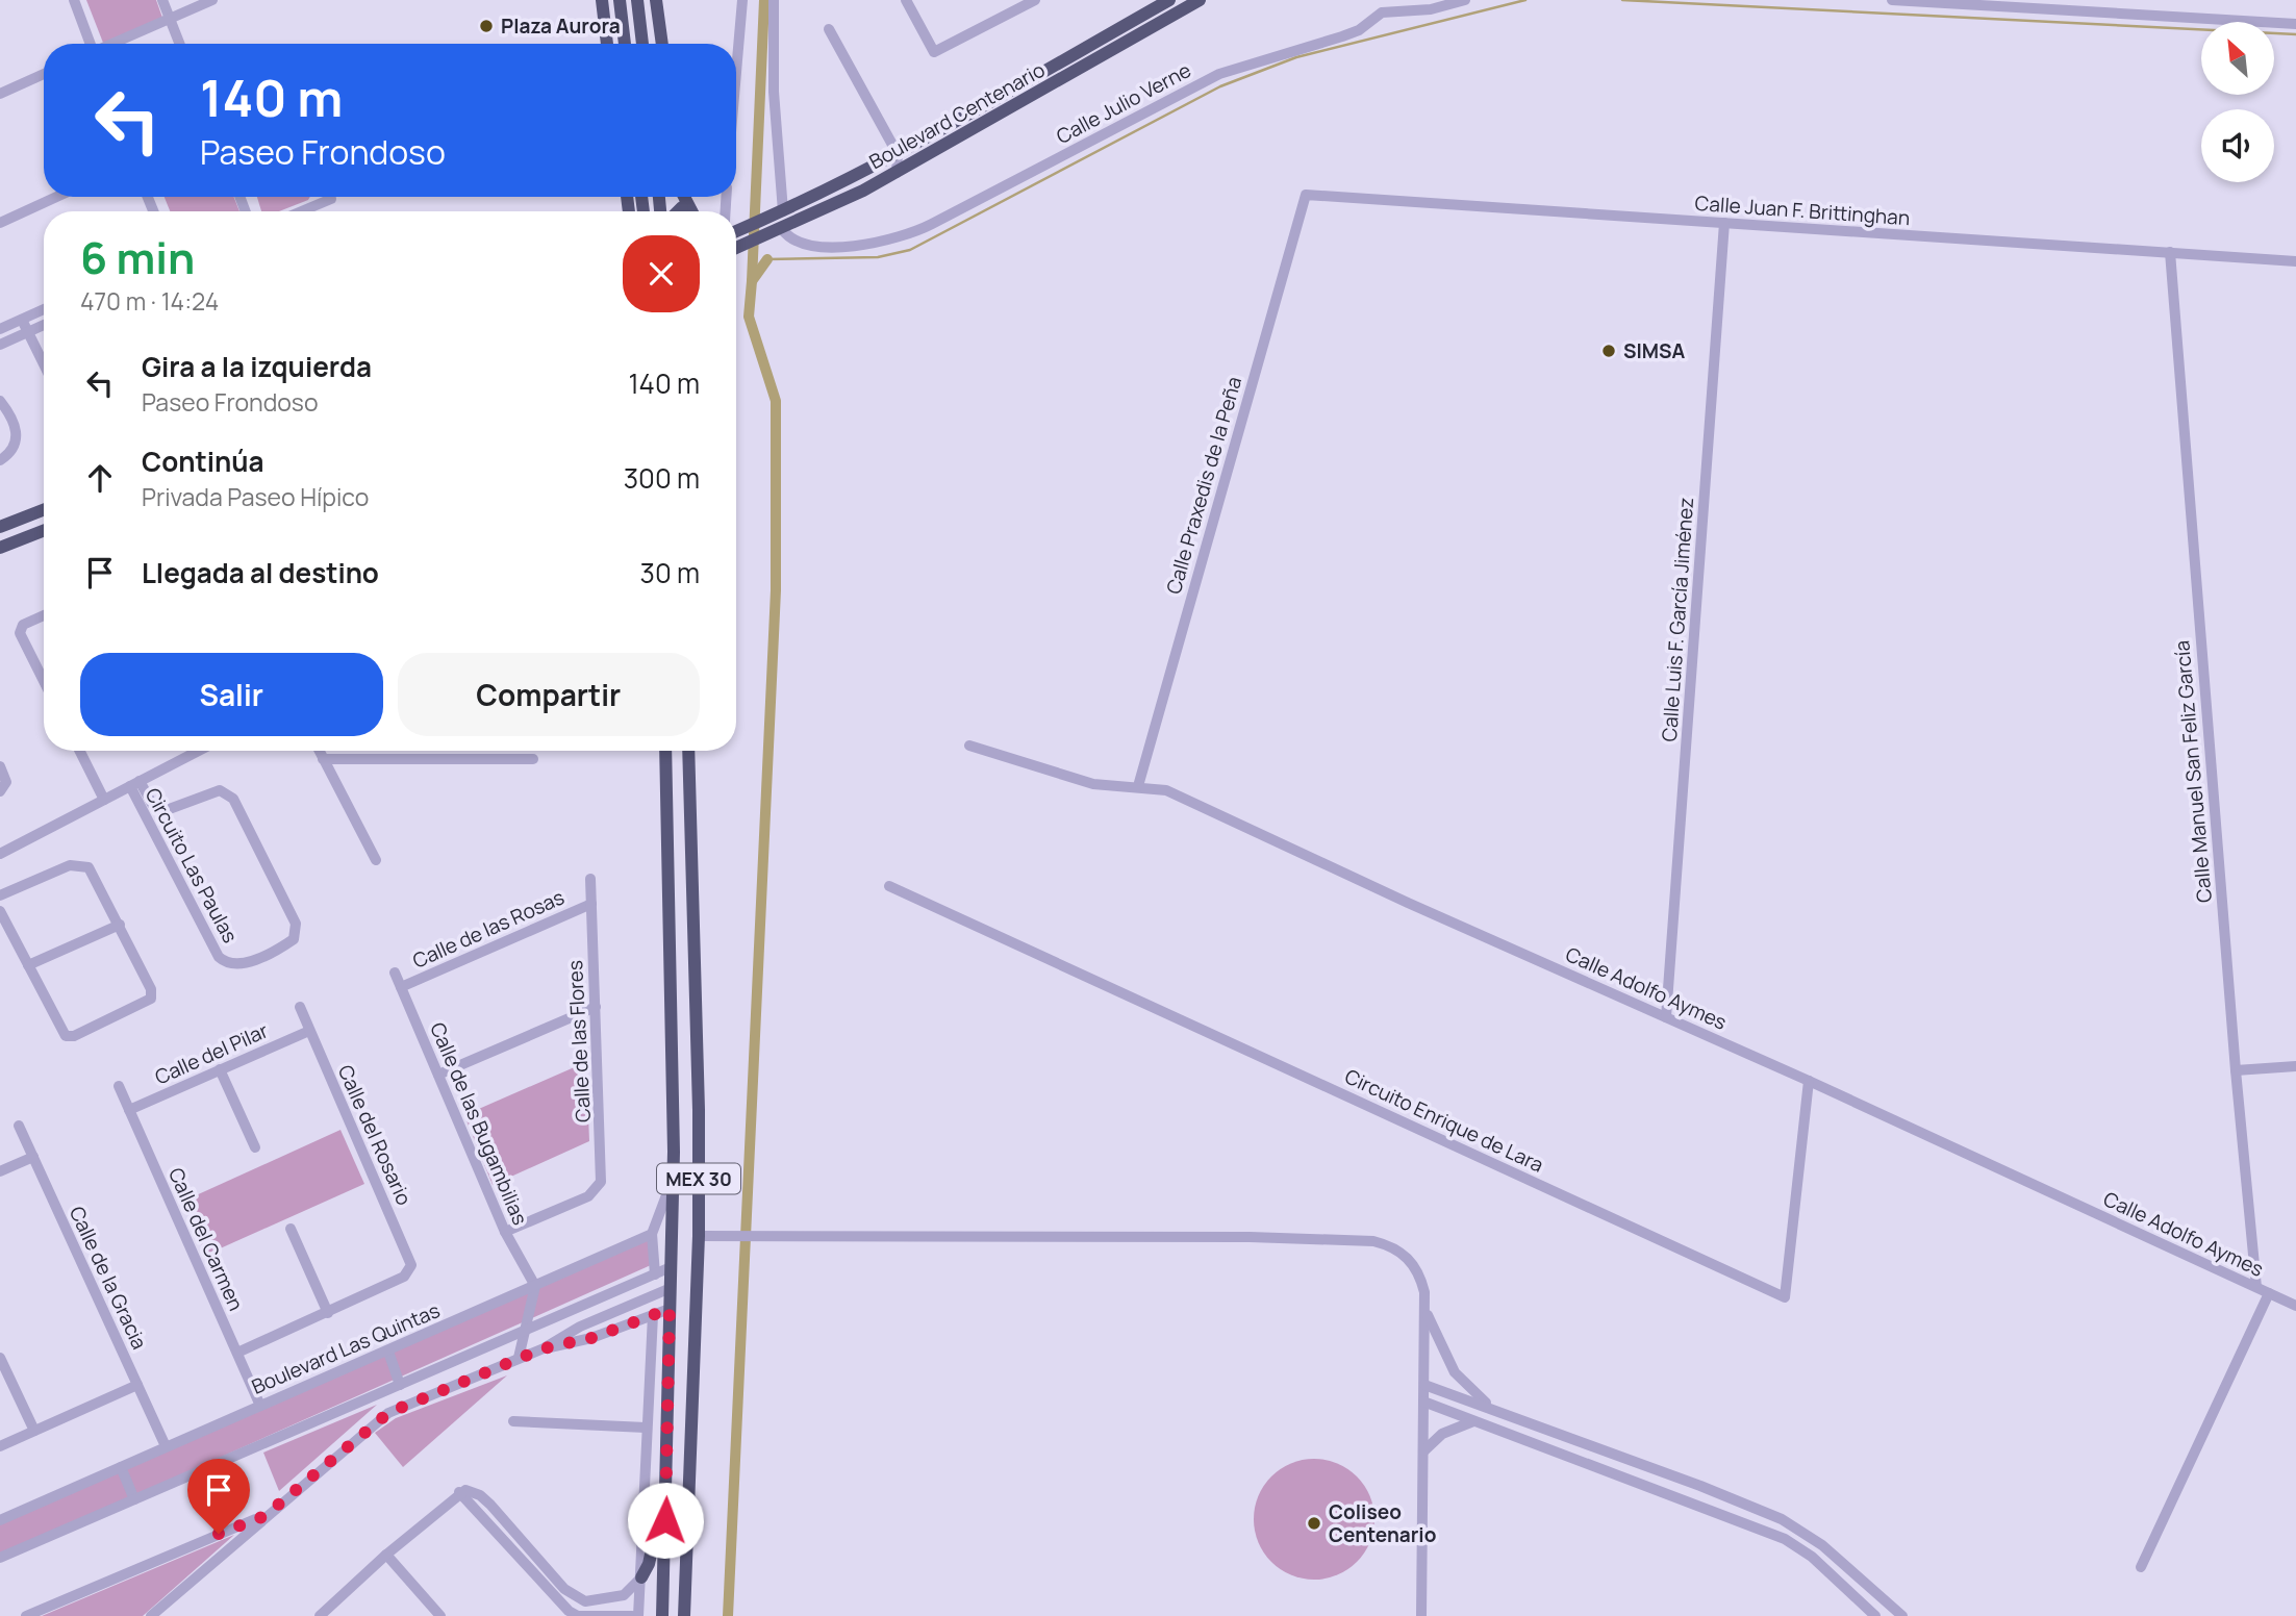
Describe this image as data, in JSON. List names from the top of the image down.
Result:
{
  "streets": {
    "main road": ["Boulevard Centenario", "MEX 30"],
    "street": [
      "Calle Julio Verne",
      "Calle Juan F. Brittinghan",
      "Calle Praxedis de la Peña",
      "Calle Luis F. García Jiménez",
      "Calle Manuel San Feliz García",
      "Circuito Las Paulas",
      "Calle de las Rosas",
      "Calle Adolfo Aymes",
      "Calle de las Flores",
      "Calle del Pilar",
      "Circuito Enrique de Lara",
      "Calle de las Bugambilias",
      "Calle del Rosario",
      "Calle del Carmen",
      "Calle de la Gracia",
      "Boulevard Las Quintas"
    ]
  },
  "crossings": [
    ["Calle Julio Verne", "Boulevard Centenario"],
    ["Calle Juan F. Brittinghan", "Calle Praxedis de la Peña"],
    ["Calle Juan F. Brittinghan", "Calle Luis F. García Jiménez"],
    ["Calle Juan F. Brittinghan", "Calle Manuel San Feliz García"],
    ["Calle Praxedis de la Peña", "Calle Adolfo Aymes"],
    ["Calle Luis F. García Jiménez", "Calle Adolfo Aymes"],
    ["Calle Manuel San Feliz García", "Calle Adolfo Aymes"],
    ["Calle de las Rosas", "Calle de las Flores"],
    ["Calle de las Rosas", "Calle de las Bugambilias"],
    ["Calle Adolfo Aymes", "Circuito Enrique de Lara"],
    ["Calle de las Flores", "Calle de las Bugambilias"],
    ["Calle del Pilar", "Calle del Rosario"],
    ["Calle del Pilar", "Calle del Carmen"],
    ["Calle de las Bugambilias", "Boulevard Las Quintas"],
    ["Calle del Carmen", "Boulevard Las Quintas"],
    ["Calle de la Gracia", "Boulevard Las Quintas"]
  ],
  "places": ["Plaza Aurora", "SIMSA", "Coliseo Centenario"],
  "north": "top left",
  "page": {
    "turn": ["140 m", "Paseo Frondoso"],
    "heading": ["6 min", "470 m · 14:24"],
    "list": [
      {
        "name": "Gira a la izquierda",
        "note": "Paseo Frondoso",
        "value": "140 m"
      },
      {
        "name": "Continúa",
        "note": "Privada Paseo Hípico",
        "value": "300 m"
      },
      {
        "name": "Llegada al destino",
        "value": "30 m"
      }
    ],
    "buttons": ["Salir", "Compartir"]
  }
}
